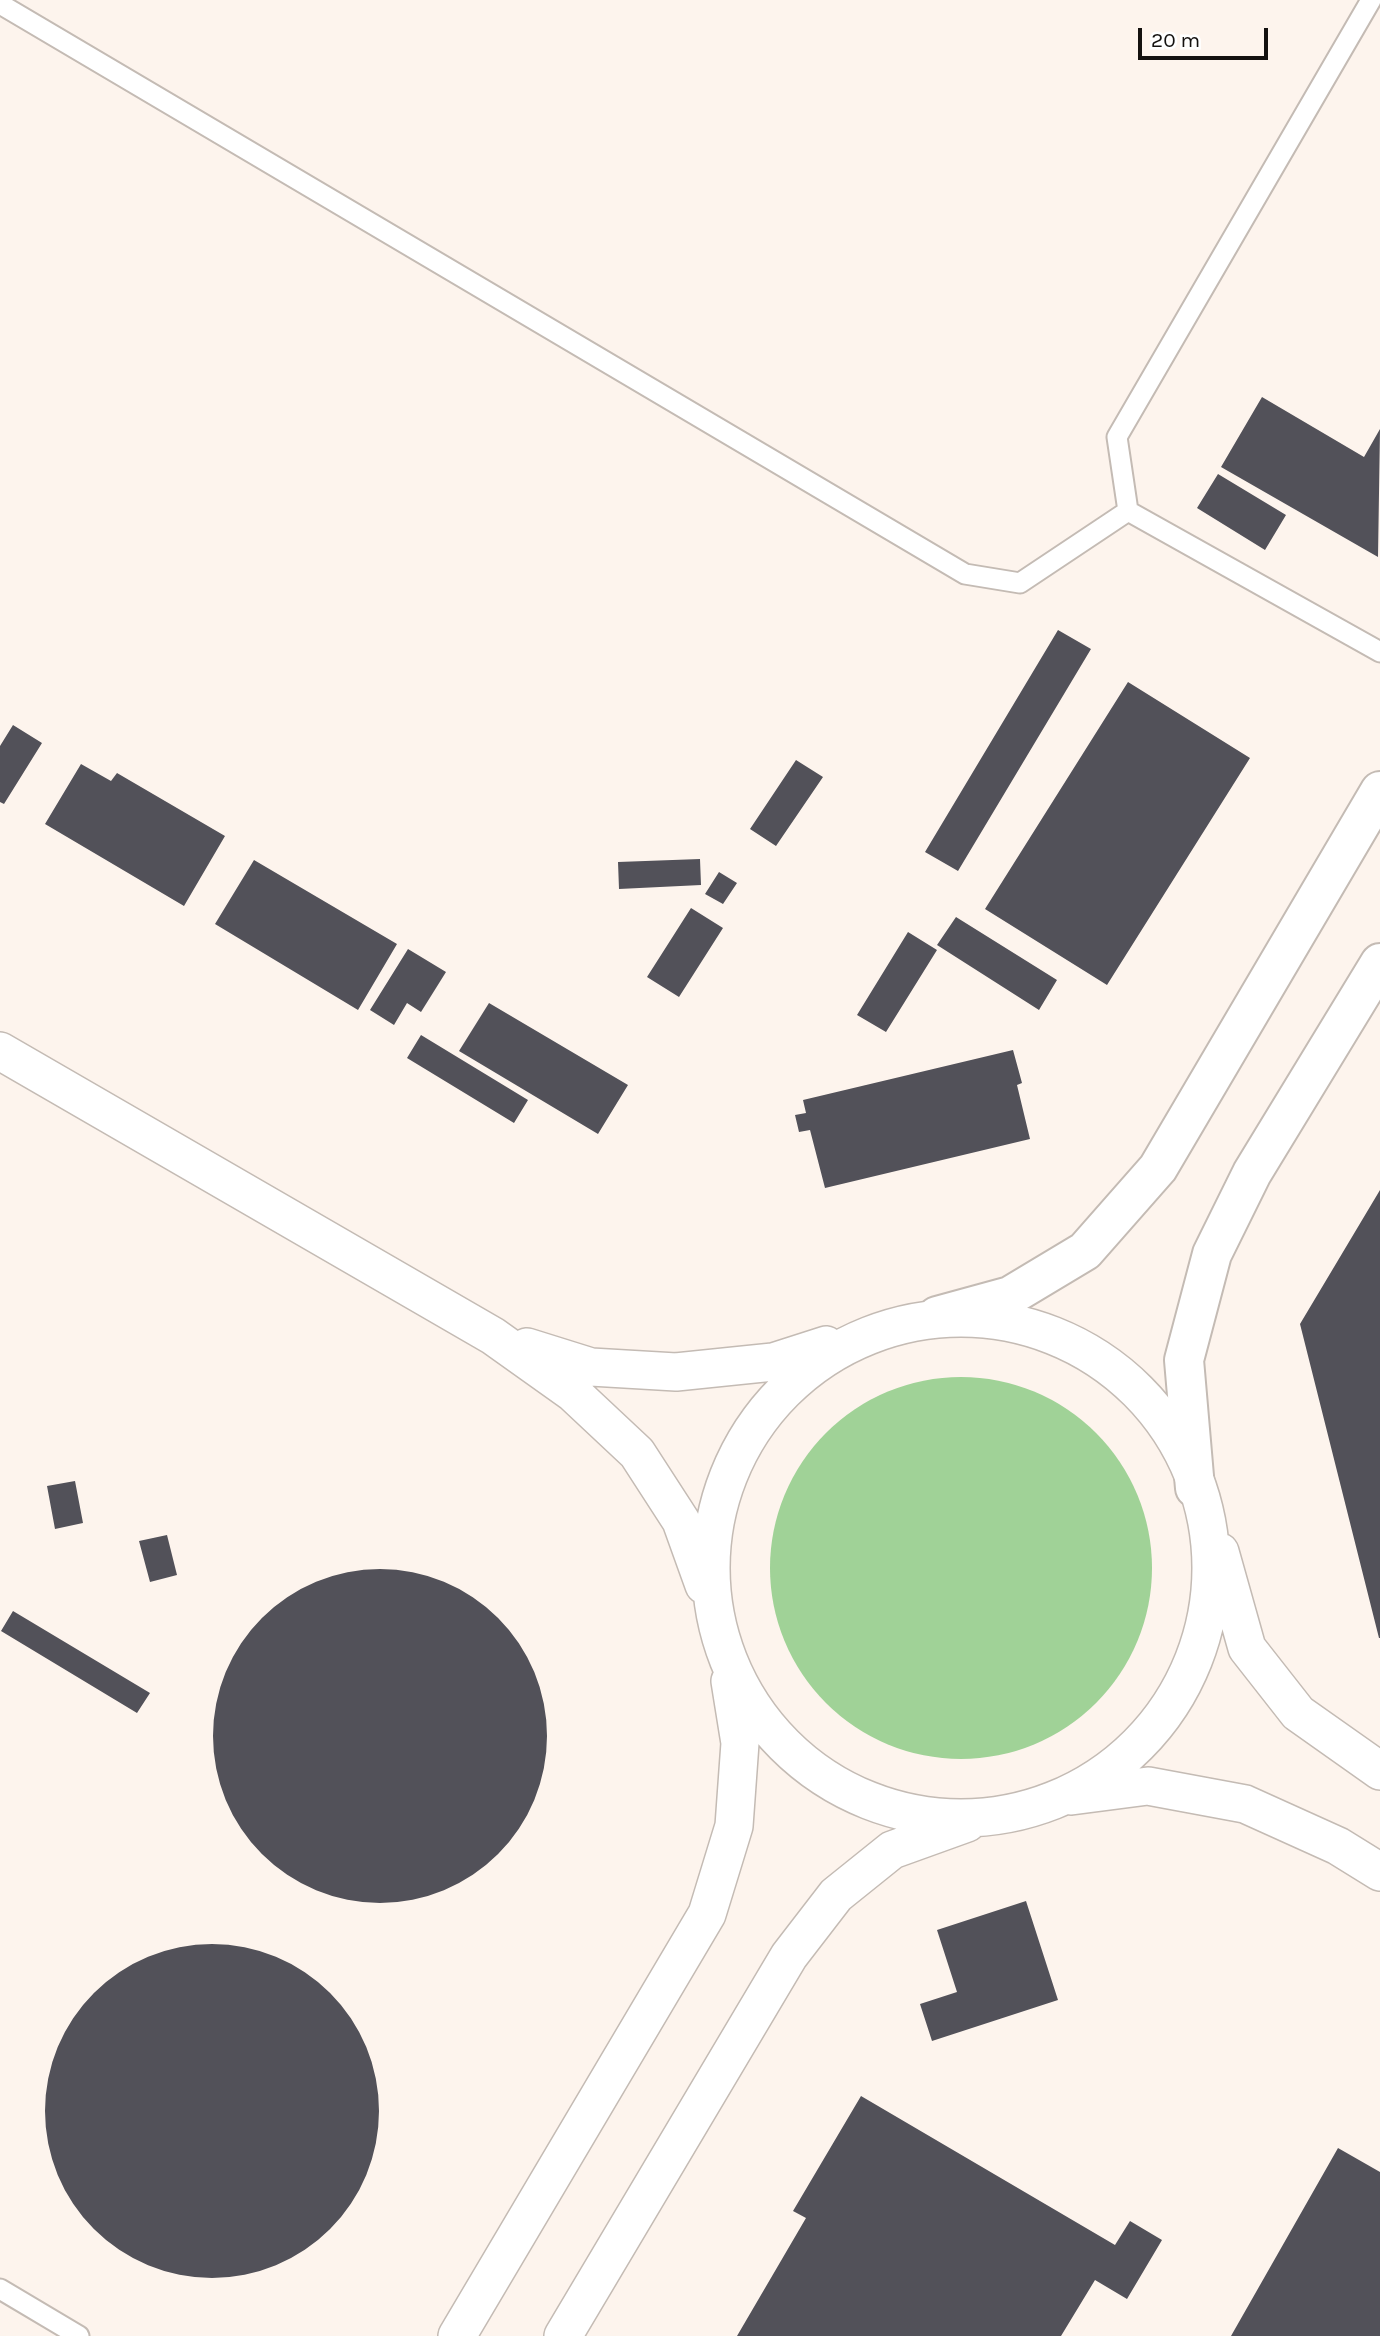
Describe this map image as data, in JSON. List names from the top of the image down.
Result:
{
  "scale_bar": "20 m"
}
